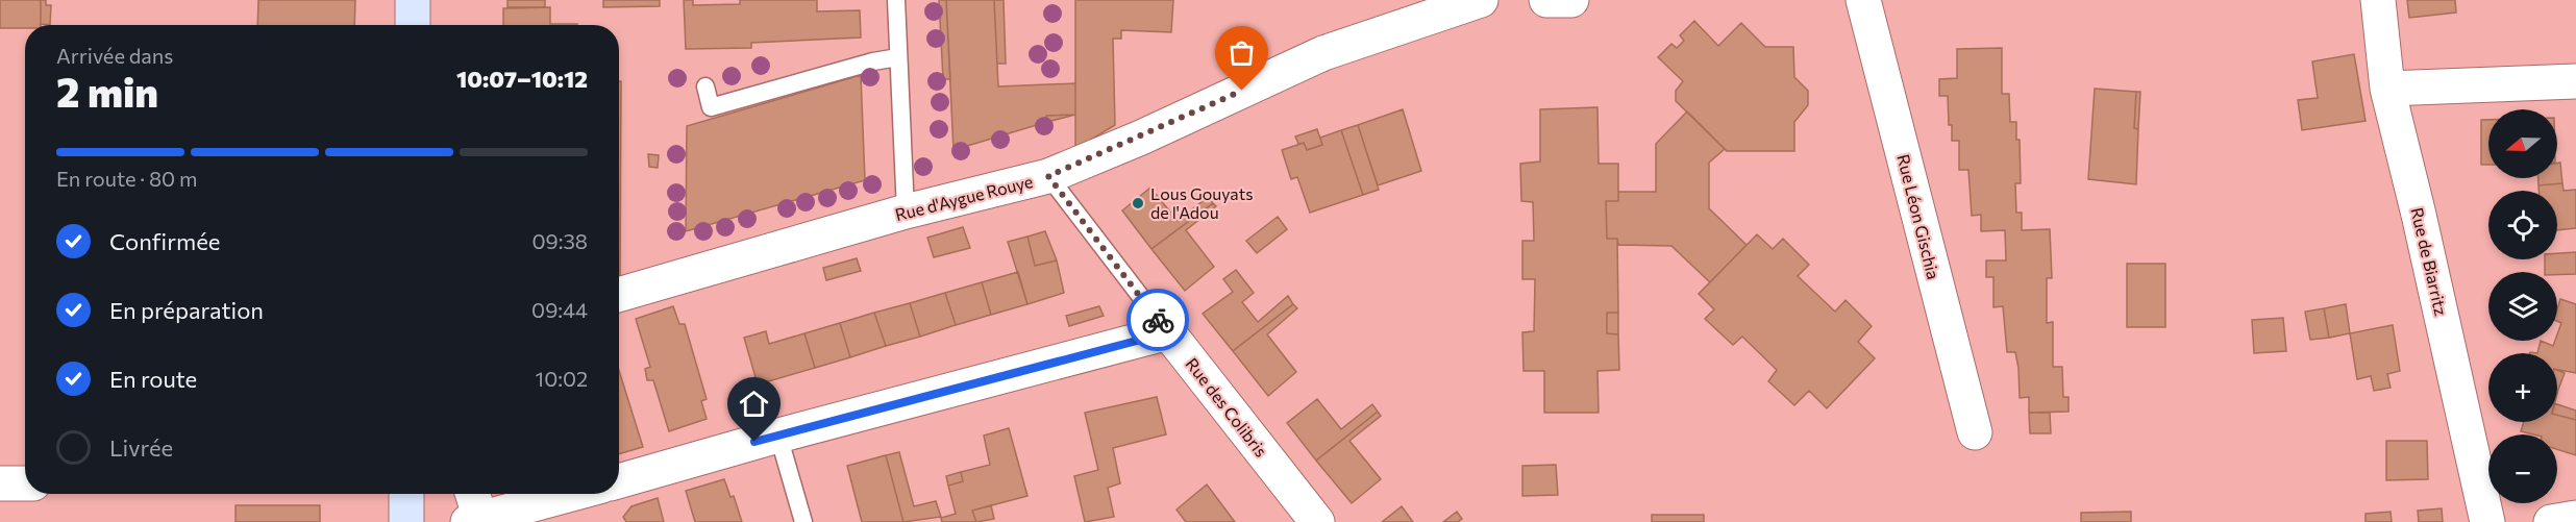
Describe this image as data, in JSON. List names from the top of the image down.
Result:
{
  "streets": {
    "street": [
      "Rue d'Aygue Rouye",
      "Rue Léon Gischia",
      "Rue de Biarritz",
      "Rue des Colibris"
    ]
  },
  "places": ["Lous Gouyats de l'Adou"],
  "north": "left",
  "page": {
    "heading": ["2 min", "Arrivée dans", "10:07–10:12"],
    "map_buttons": ["+", "−"],
    "bar": "En route · 80 m",
    "list": [
      ["Confirmée", "09:38"],
      ["En préparation", "09:44"],
      ["En route", "10:02"],
      "Livrée"
    ]
  }
}
